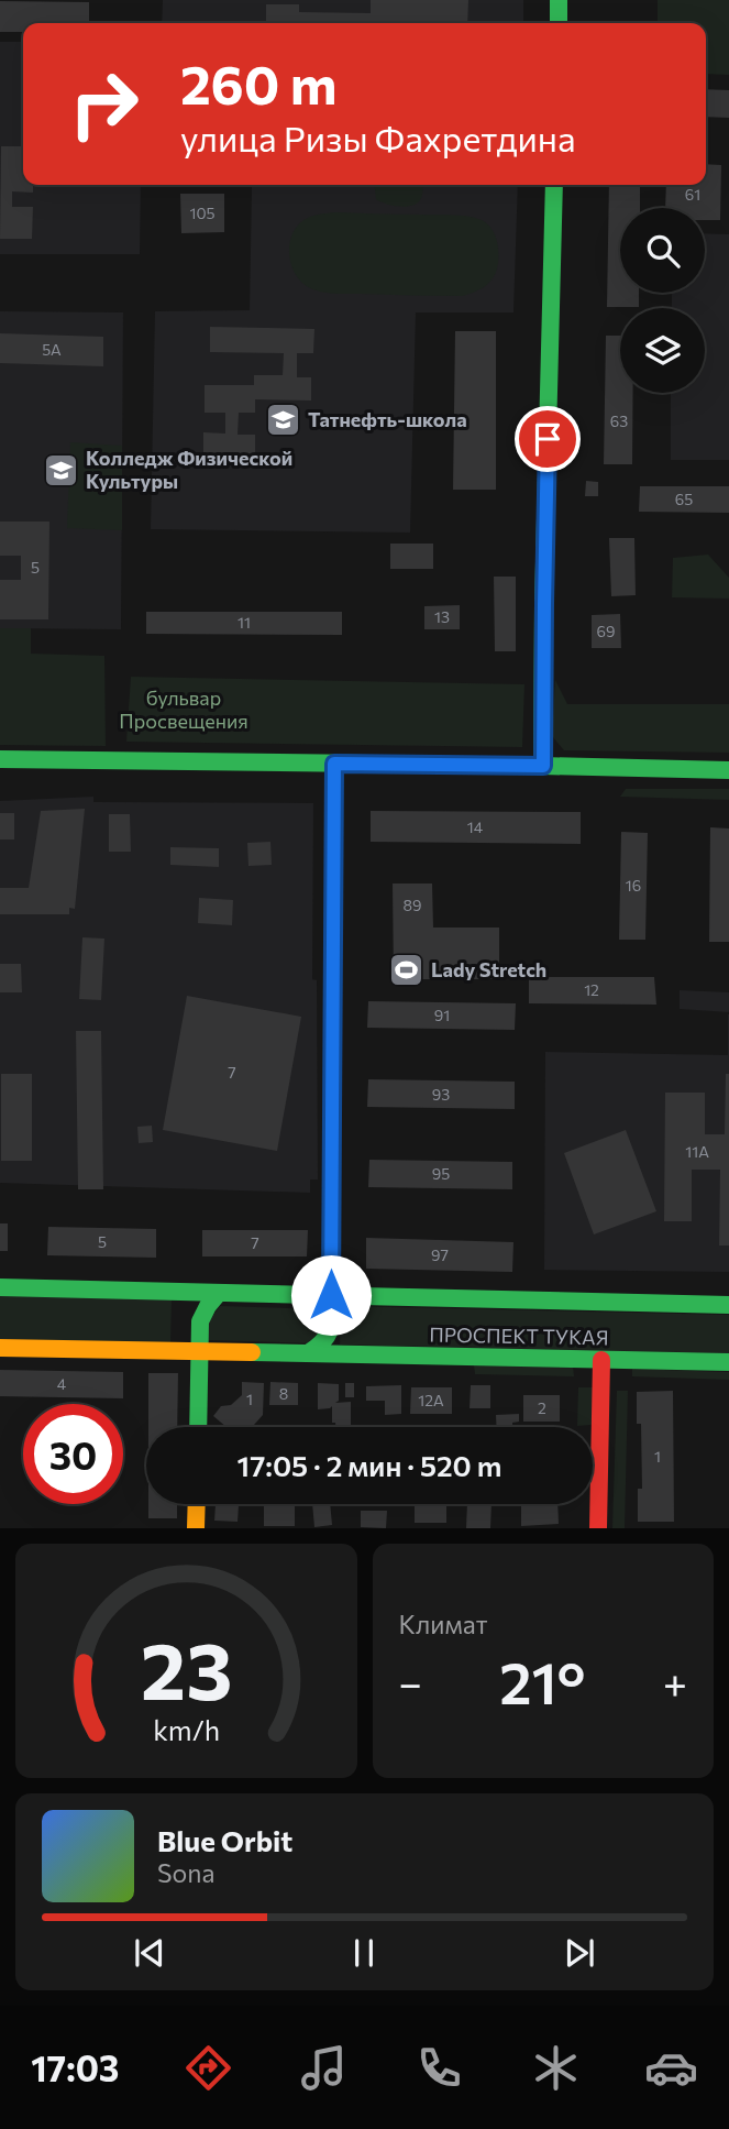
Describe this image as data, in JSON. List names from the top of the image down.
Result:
{
  "streets": {
    "main road": ["ПРОСПЕКТ ТУКАЯ"]
  },
  "parks": ["бульвар Просвещения"],
  "places": {
    "school or university": ["Татнефть-школа", "Колледж Физической Культуры"],
    "sports": ["Lady Stretch"]
  },
  "house_numbers": [
    "61",
    "105",
    "5А",
    "63",
    "65",
    "5",
    "13",
    "11",
    "69",
    "14",
    "16",
    "89",
    "12",
    "91",
    "7",
    "93",
    "11А",
    "95",
    "5",
    "7",
    "97",
    "4",
    "8",
    "1",
    "12А",
    "2",
    "1"
  ],
  "page": {
    "turn": ["260 m", "улица Ризы Фахретдина"],
    "limit": "30",
    "trip": "17:05 · 2 мин · 520 m",
    "tile": "Климат",
    "heat": ["−", "21°", "+"],
    "song": ["Blue Orbit", "Sona"],
    "tabs": "17:03",
    "gauge": ["23", "km/h"]
  }
}
